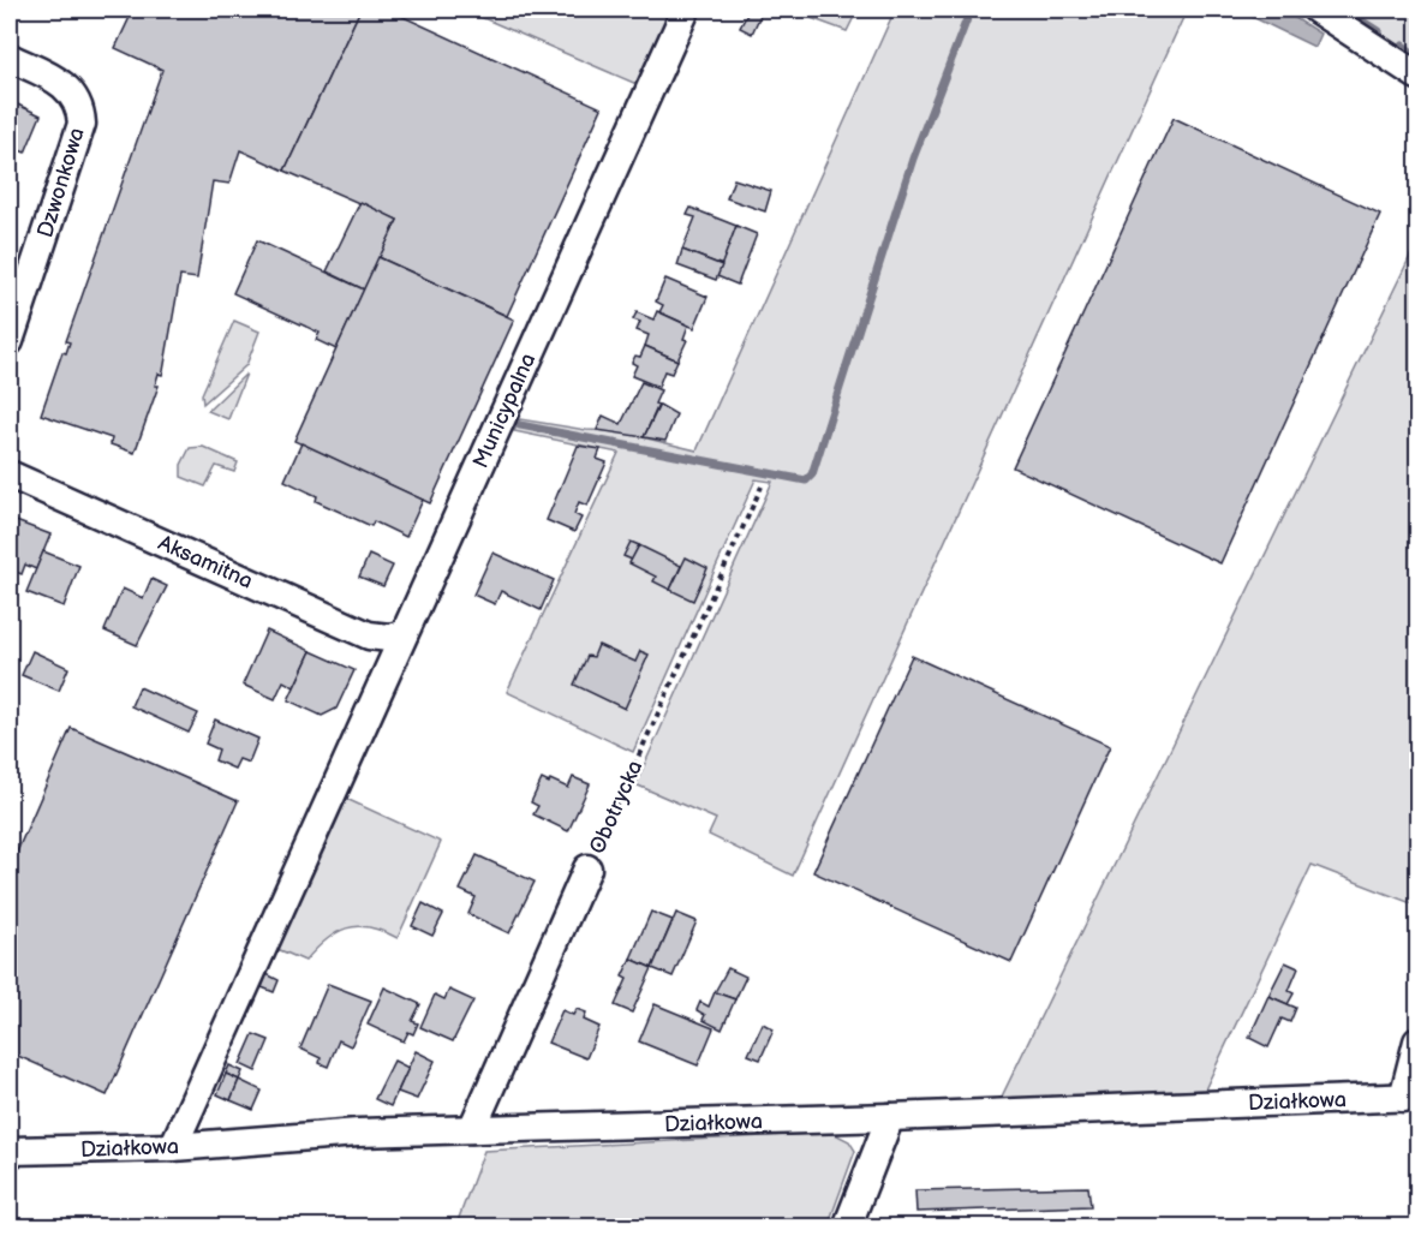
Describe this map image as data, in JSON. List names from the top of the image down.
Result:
{
  "streets": {
    "street": [
      "Dzwonkowa",
      "Municypalna",
      "Aksamitna",
      "Obotrycka",
      "Działkowa"
    ]
  },
  "crossings": [
    ["Municypalna", "Aksamitna"],
    ["Municypalna", "Działkowa"],
    ["Obotrycka", "Działkowa"]
  ]
}
